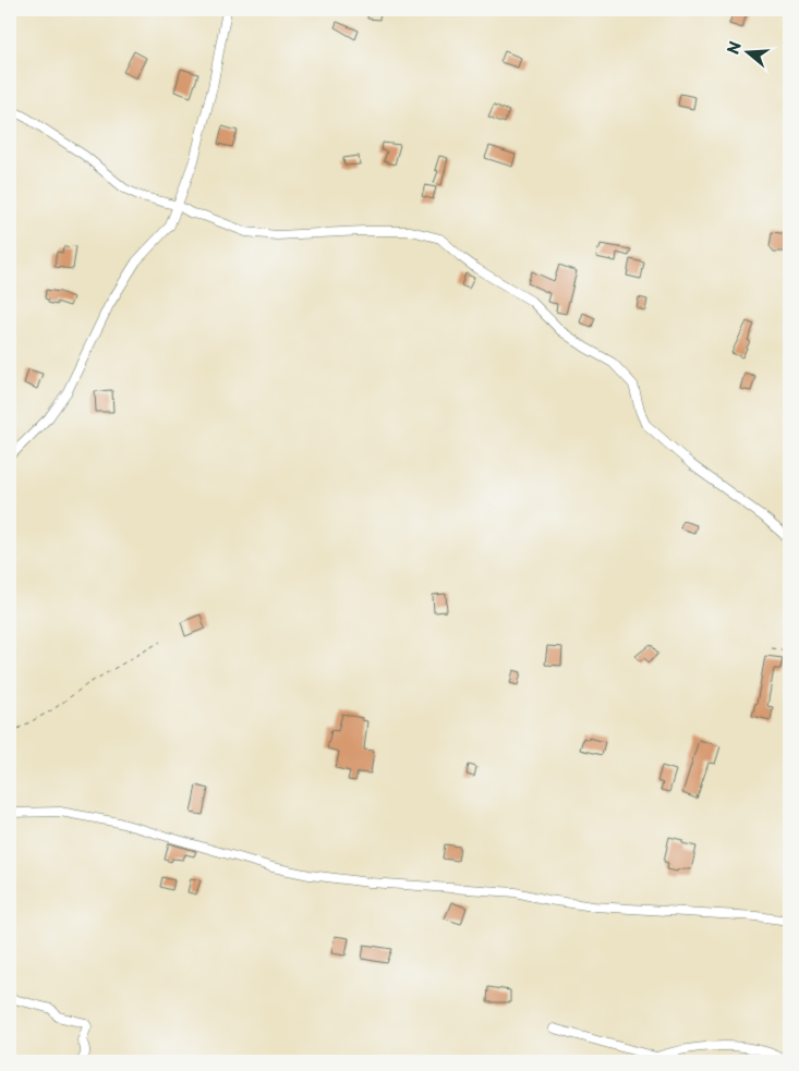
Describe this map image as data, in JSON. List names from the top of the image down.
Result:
{
  "north": "left"
}
